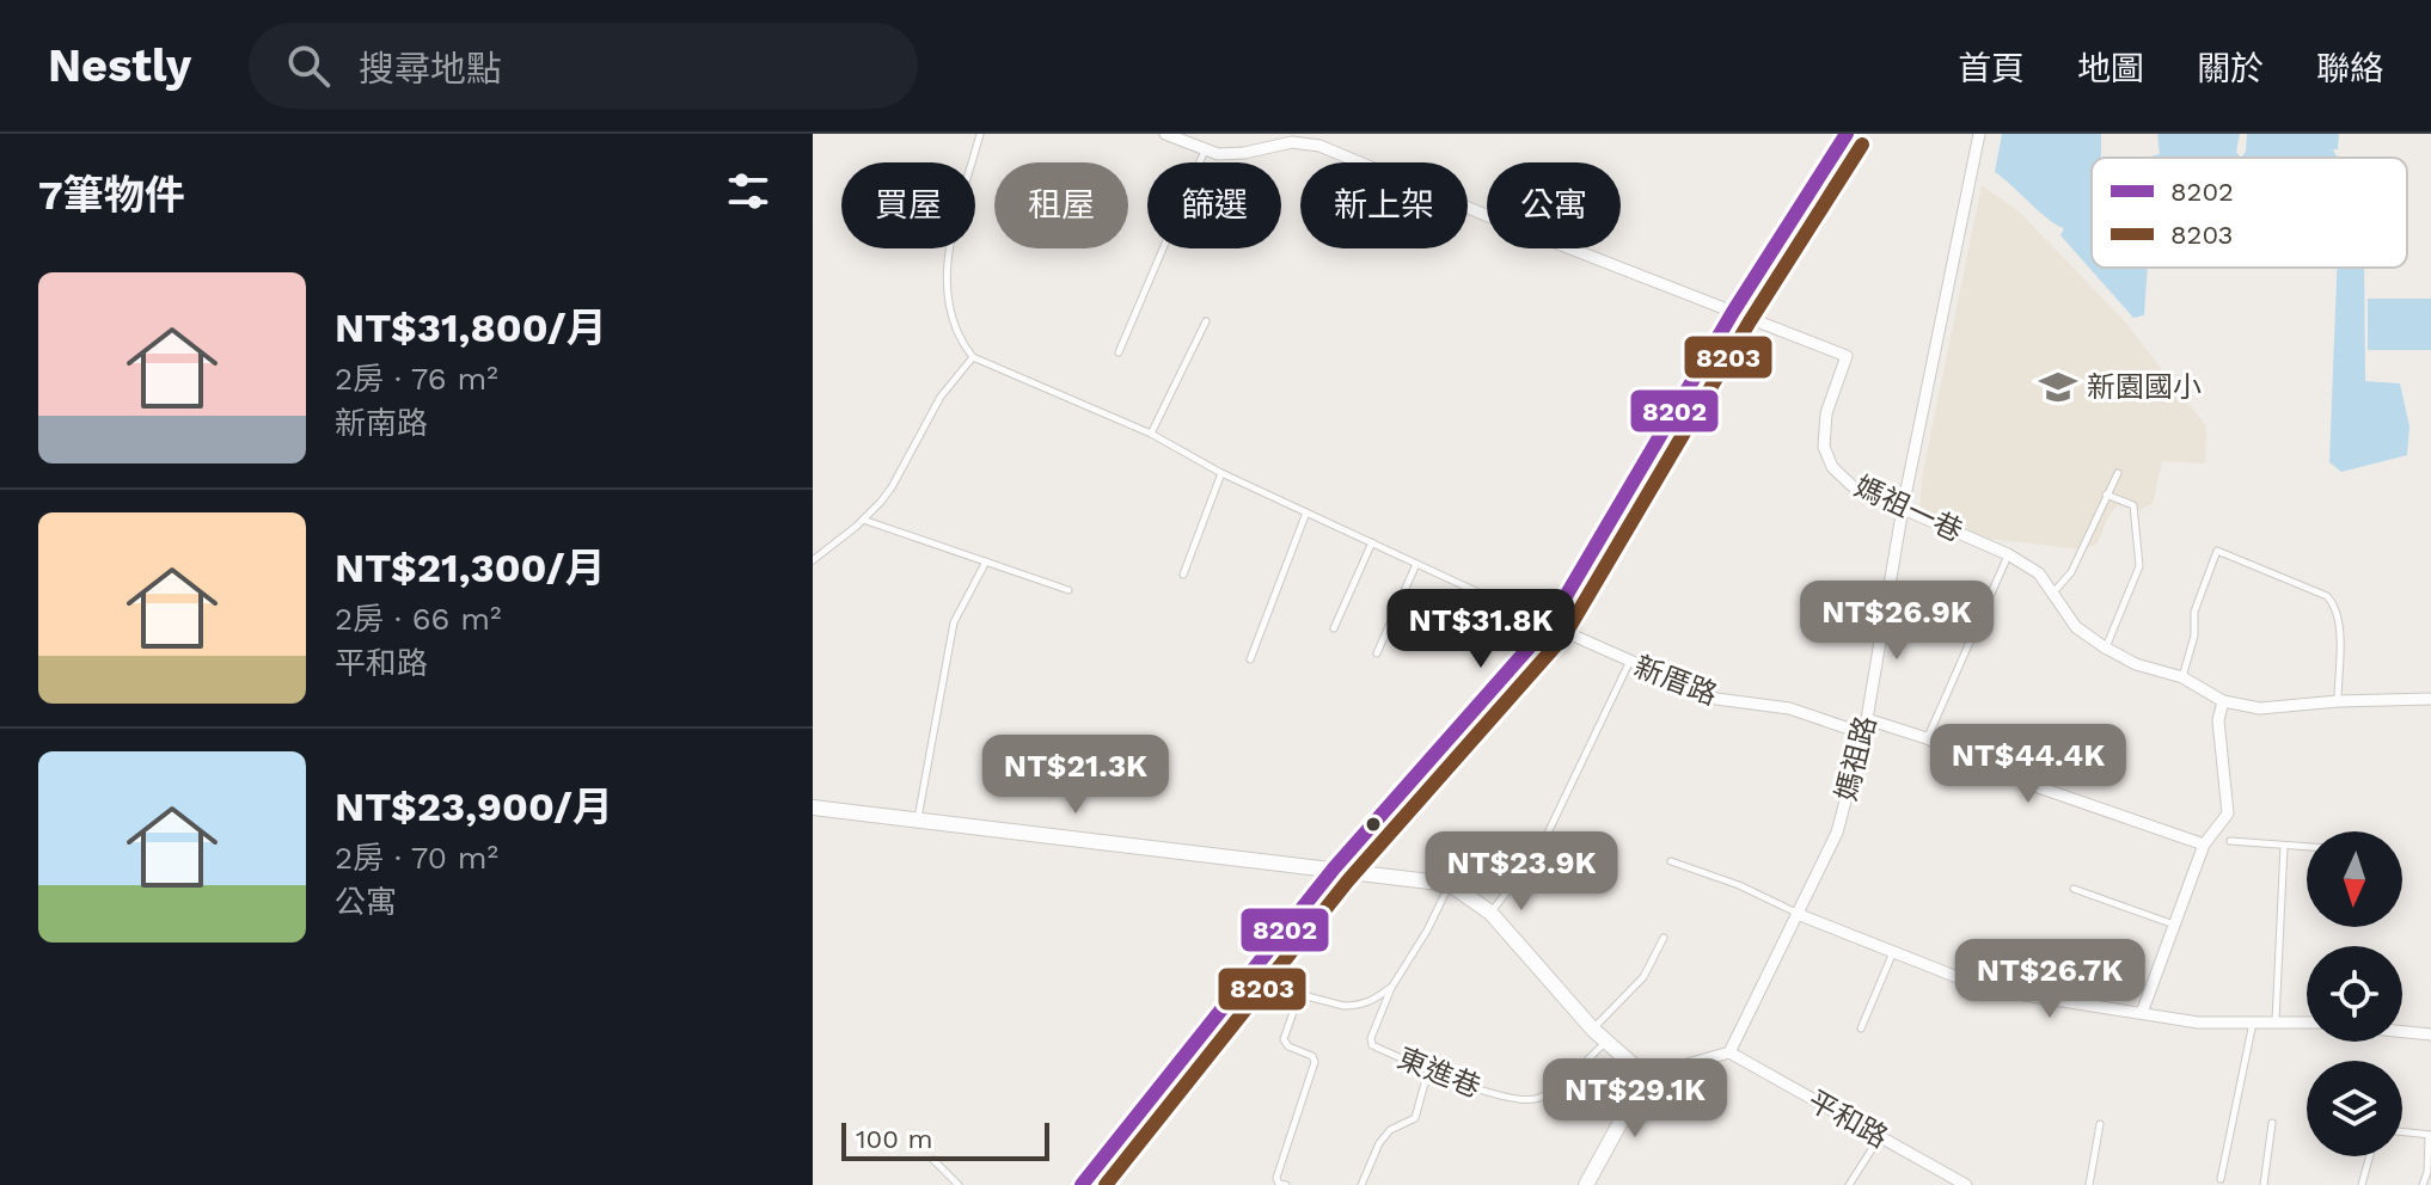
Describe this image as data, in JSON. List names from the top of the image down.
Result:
{
  "streets": {
    "street": [
      "媽祖一巷",
      "新厝路",
      "媽祖路",
      "平和路"
    ],
    "lane": ["東進巷"]
  },
  "crossings": [
    ["媽祖一巷", "媽祖路"],
    ["新厝路", "媽祖路"],
    ["媽祖路", "平和路"]
  ],
  "places": {
    "school or university": ["新園國小"]
  },
  "lines": ["transit line 8202", "transit line 8203"],
  "legend": ["8202", "8203"],
  "scale_bar": "100 m",
  "north": "bottom",
  "page": {
    "header": "Nestly",
    "search": "搜尋地點",
    "nav": [
      "首頁",
      "地圖",
      "關於",
      "聯絡"
    ],
    "heading": "7筆物件",
    "chip": [
      "買屋",
      "租屋",
      "篩選",
      "新上架",
      "公寓"
    ],
    "list": [
      {
        "name": "NT$31,800/月",
        "note": "2房 · 76 m² · 新南路"
      },
      {
        "name": "NT$21,300/月",
        "note": "2房 · 66 m² · 平和路"
      },
      {
        "name": "NT$23,900/月",
        "note": "2房 · 70 m² · 公寓"
      }
    ],
    "price": [
      "NT$26.9K",
      "NT$31.8K",
      "NT$44.4K",
      "NT$21.3K",
      "NT$23.9K",
      "NT$26.7K",
      "NT$29.1K"
    ],
    "scale": "100 m"
  }
}
